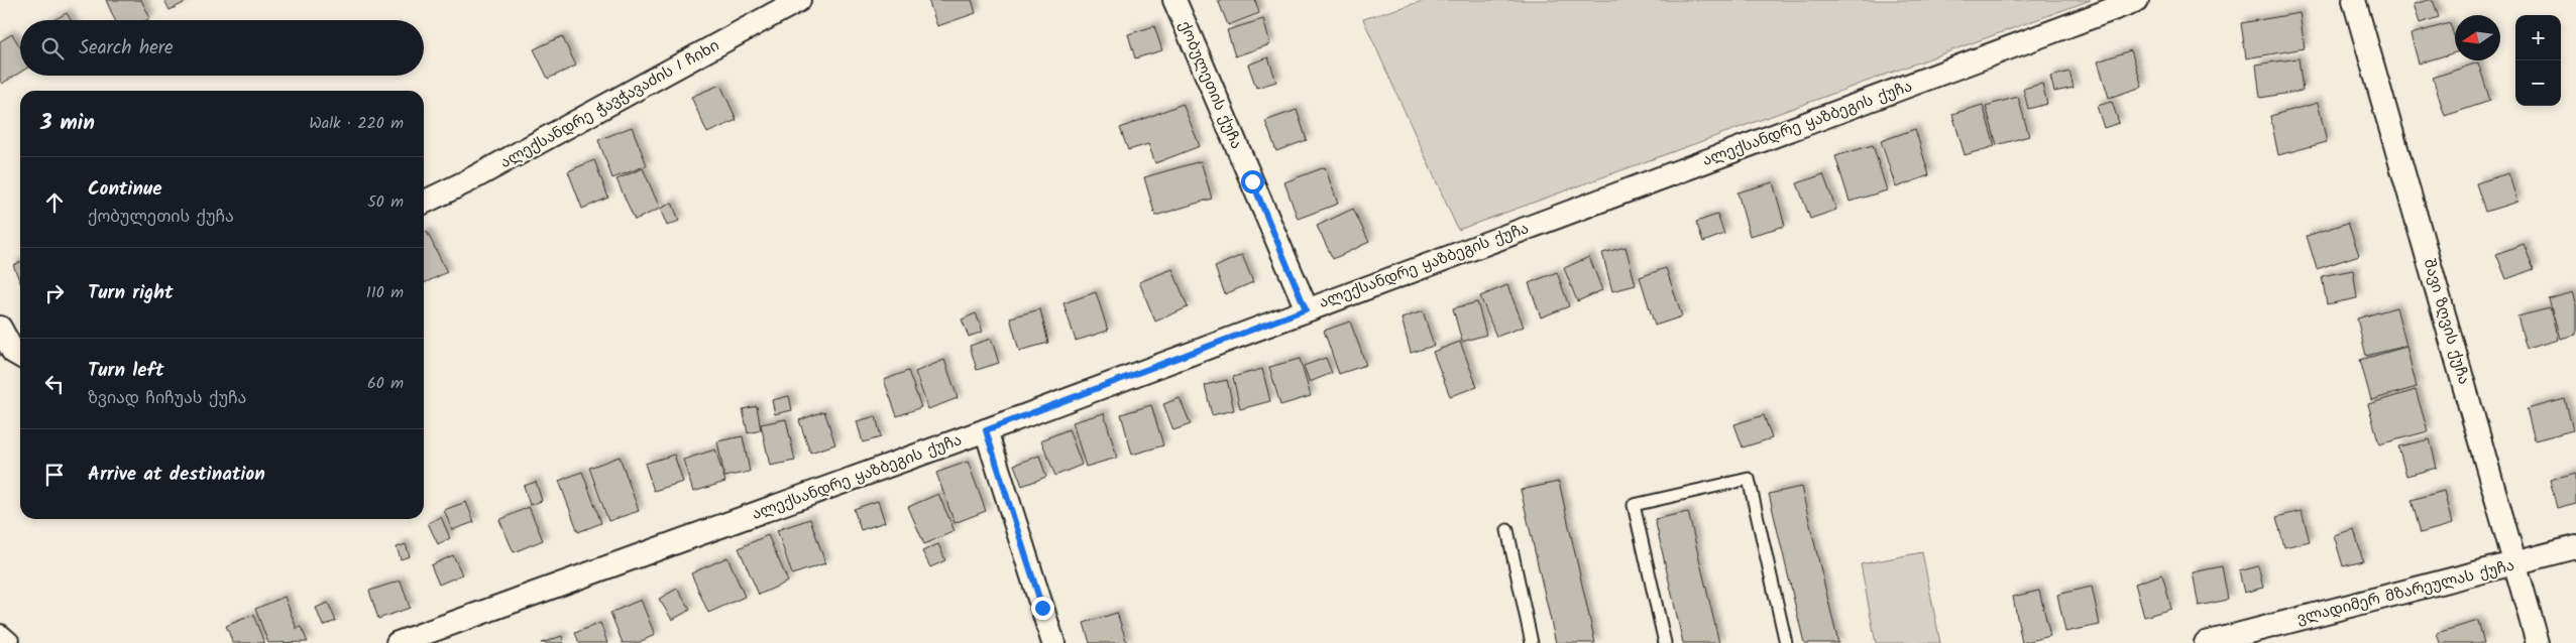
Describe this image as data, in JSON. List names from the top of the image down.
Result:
{
  "streets": {
    "street": [
      "ქობულეთის ქუჩა",
      "ალექსანდრე ჭავჭავაძის I ჩიხი",
      "ალექსანდრე ყაზბეგის ქუჩა",
      "შავი ზღვის ქუჩა",
      "ვლადიმერ მზარეულას ქუჩა"
    ]
  },
  "crossings": [
    ["ქობულეთის ქუჩა", "ალექსანდრე ყაზბეგის ქუჩა"],
    ["შავი ზღვის ქუჩა", "ვლადიმერ მზარეულას ქუჩა"]
  ],
  "north": "left",
  "page": {
    "map_buttons": ["+", "−"],
    "search": "Search here",
    "heading": ["3 min", "Walk · 220 m"],
    "list": [
      ["Continue", "ქობულეთის ქუჩა", "50 m"],
      ["Turn right", "110 m"],
      ["Turn left", "ზვიად ჩიჩუას ქუჩა", "60 m"],
      "Arrive at destination"
    ]
  }
}
